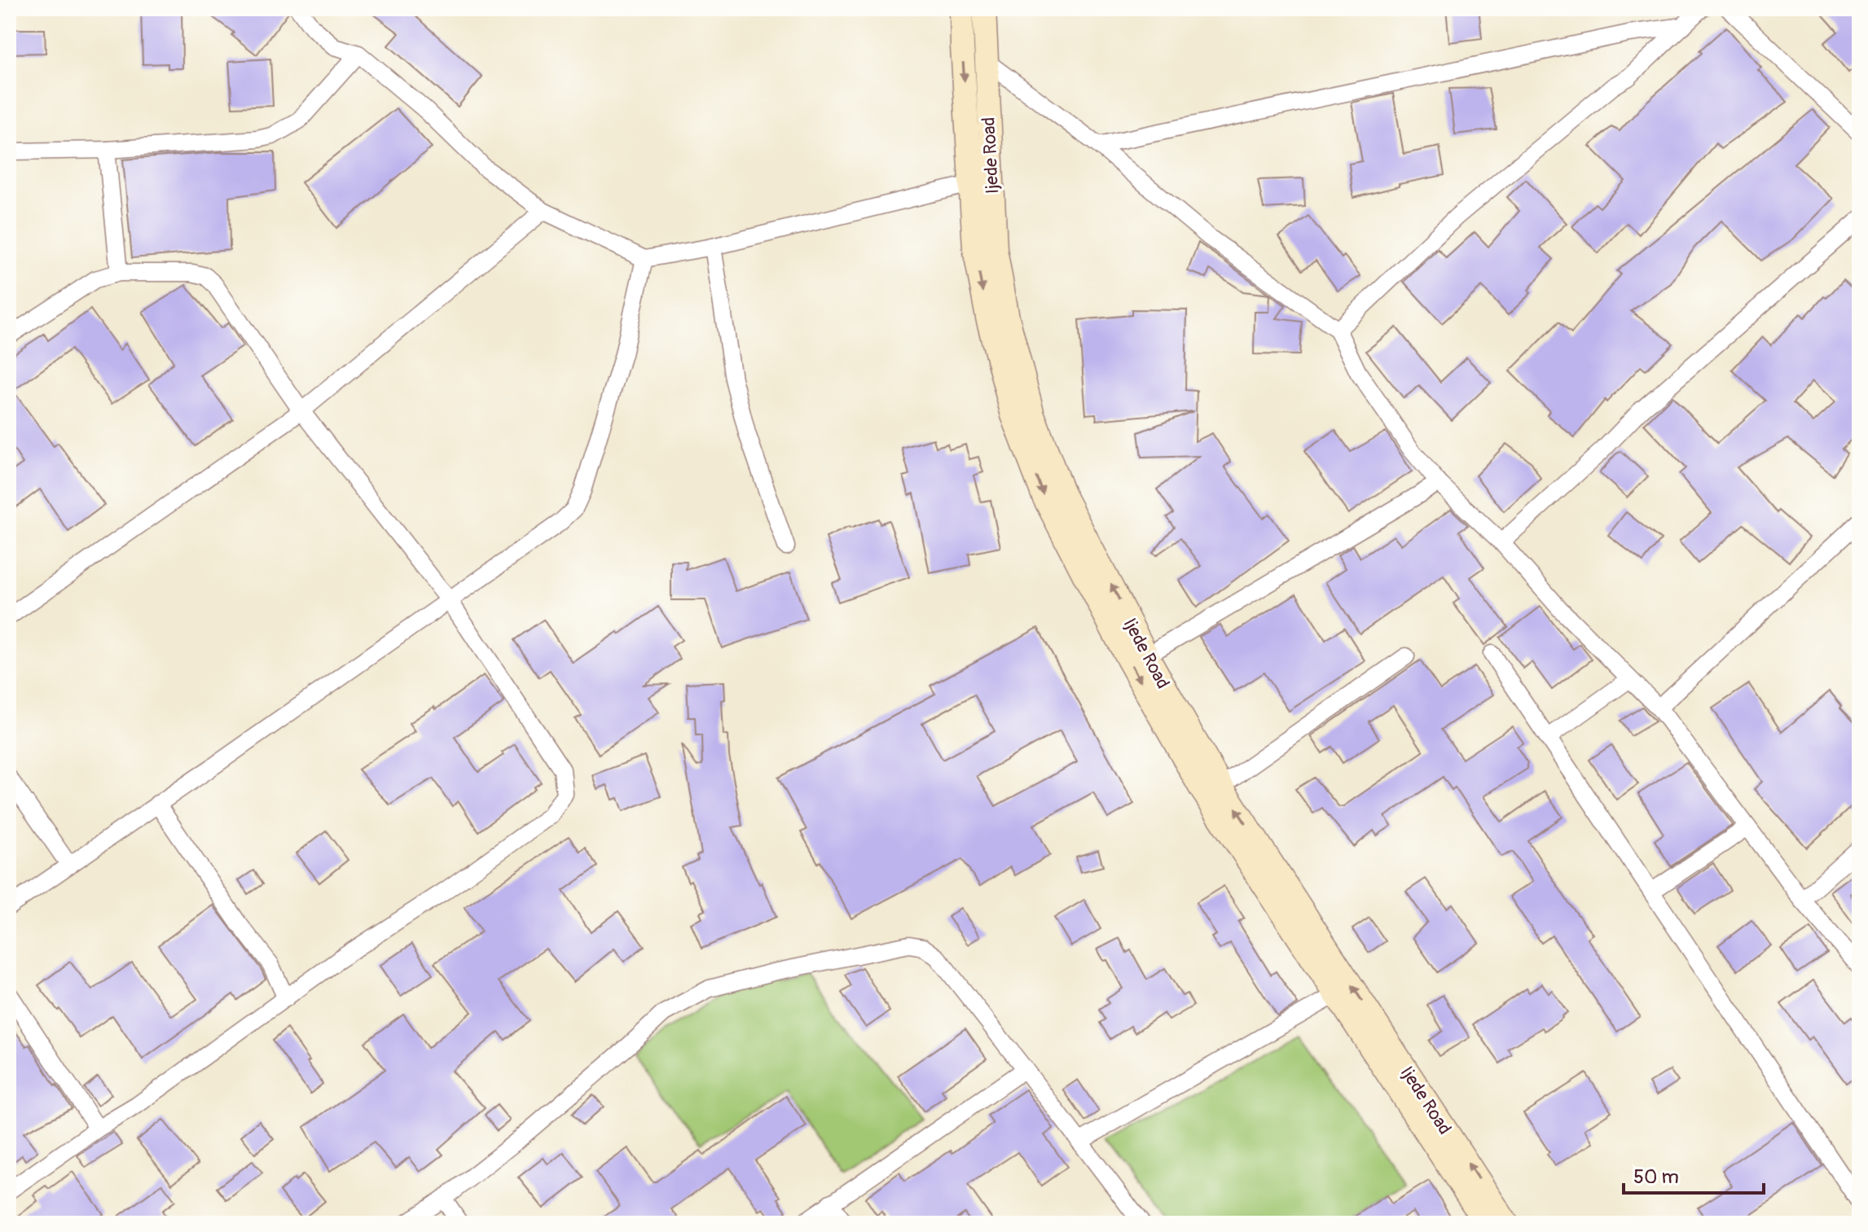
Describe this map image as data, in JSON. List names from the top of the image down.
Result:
{
  "streets": {
    "main road": ["Ijede Road"]
  },
  "scale_bar": "50 m"
}
